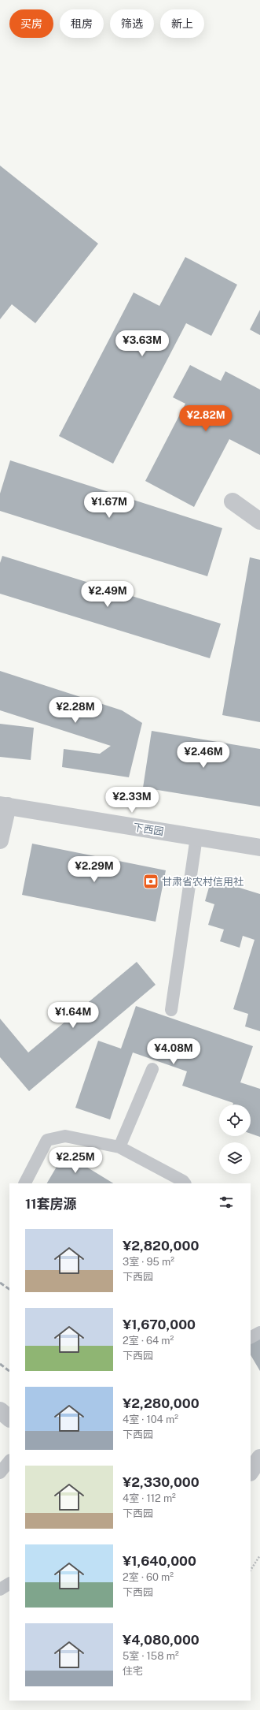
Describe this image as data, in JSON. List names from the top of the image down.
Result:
{
  "streets": {
    "street": ["下西园"]
  },
  "places": {
    "bank": ["甘肃省农村信用社"]
  },
  "page": {
    "chip": [
      "买房",
      "租房",
      "筛选",
      "新上"
    ],
    "price": [
      "¥3.63M",
      "¥2.82M",
      "¥1.67M",
      "¥2.49M",
      "¥2.28M",
      "¥2.46M",
      "¥2.33M",
      "¥2.29M",
      "¥1.64M",
      "¥4.08M",
      "¥2.25M"
    ],
    "heading": "11套房源",
    "list": [
      {
        "name": "¥2,820,000",
        "note": "3室 · 95 m² · 下西园"
      },
      {
        "name": "¥1,670,000",
        "note": "2室 · 64 m² · 下西园"
      },
      {
        "name": "¥2,280,000",
        "note": "4室 · 104 m² · 下西园"
      },
      {
        "name": "¥2,330,000",
        "note": "4室 · 112 m² · 下西园"
      },
      {
        "name": "¥1,640,000",
        "note": "2室 · 60 m² · 下西园"
      },
      {
        "name": "¥4,080,000",
        "note": "5室 · 158 m² · 住宅"
      }
    ]
  }
}
